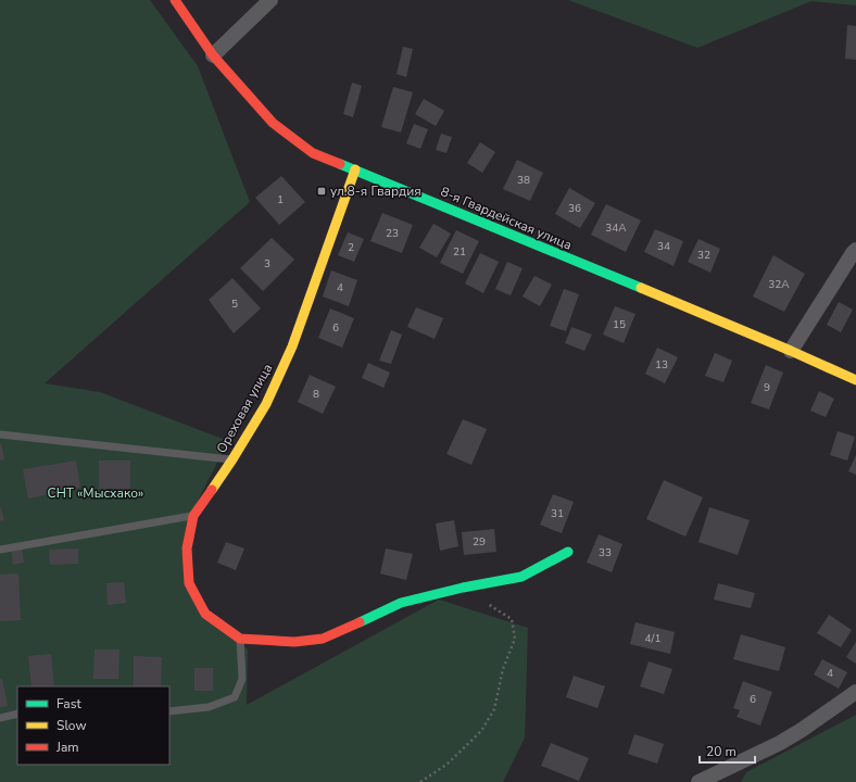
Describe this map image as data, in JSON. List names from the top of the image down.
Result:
{
  "streets": {
    "street": ["8-я Гвардейская улица", "Ореховая улица"]
  },
  "crossings": [
    ["8-я Гвардейская улица", "Ореховая улица"]
  ],
  "parks": ["СНТ «Мысхако»"],
  "places": {
    "transit": ["ул.8-я Гвардия"]
  },
  "house_numbers": [
    "38",
    "1",
    "36",
    "34А",
    "23",
    "34",
    "2",
    "21",
    "32",
    "3",
    "32А",
    "4",
    "5",
    "15",
    "6",
    "13",
    "9",
    "8",
    "31",
    "29",
    "33",
    "4/1",
    "4",
    "6"
  ],
  "legend": ["Fast", "Slow", "Jam"],
  "scale_bar": "20 m"
}
